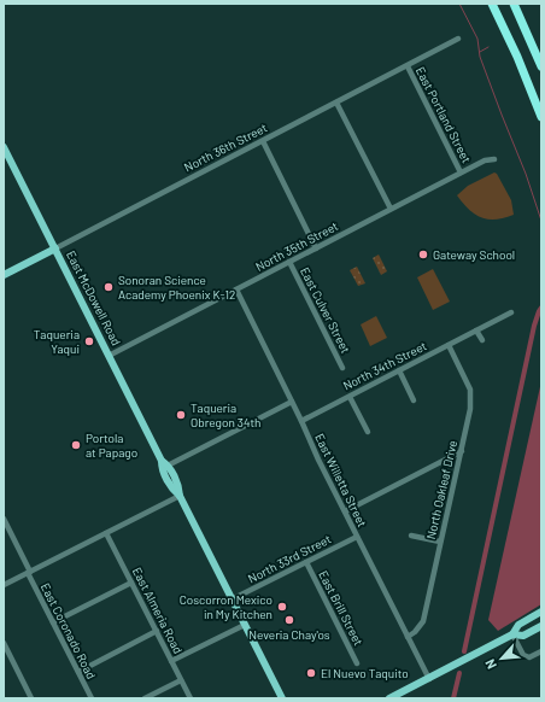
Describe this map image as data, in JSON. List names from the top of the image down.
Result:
{
  "streets": {
    "main road": ["North 36th Street", "East McDowell Road"],
    "street": [
      "East Portland Street",
      "North 35th Street",
      "East Culver Street",
      "North 34th Street",
      "East Willetta Street",
      "North Oakleaf Drive",
      "North 33rd Street",
      "East Brill Street",
      "East Almeria Road",
      "East Coronado Road"
    ]
  },
  "crossings": [
    ["East Portland Street", "North 36th Street"],
    ["East Portland Street", "North 35th Street"],
    ["North 36th Street", "East McDowell Road"],
    ["North 35th Street", "East McDowell Road"],
    ["North 35th Street", "East Culver Street"],
    ["North 35th Street", "East Willetta Street"],
    ["East McDowell Road", "North 33rd Street"],
    ["North 34th Street", "East Willetta Street"],
    ["North 34th Street", "North Oakleaf Drive"],
    ["East Willetta Street", "North Oakleaf Drive"],
    ["East Willetta Street", "North 33rd Street"],
    ["North 33rd Street", "East Brill Street"]
  ],
  "places": [
    "Gateway School",
    "Sonoran Science Academy Phoenix K-12",
    "Taqueria Yaqui",
    "Taqueria Obregon 34th",
    "Portola at Papago",
    "Coscorron Mexico in My Kitchen",
    "Neveria Chay'os",
    "El Nuevo Taquito"
  ],
  "north": "bottom left"
}
